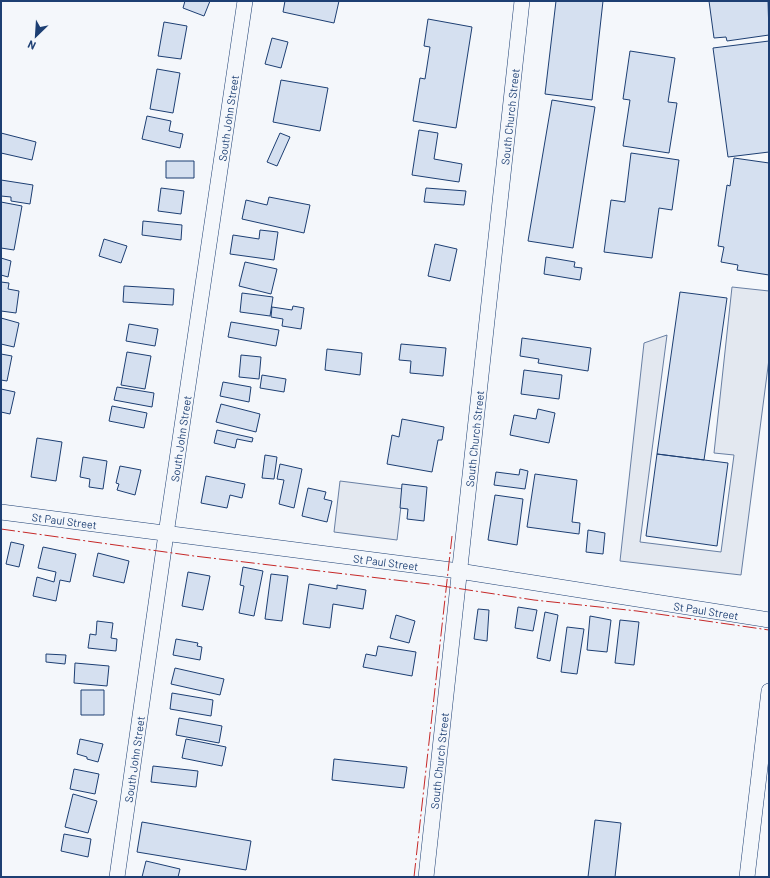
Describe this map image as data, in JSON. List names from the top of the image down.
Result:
{
  "streets": {
    "street": ["South Church Street", "South John Street", "St Paul Street"]
  },
  "crossings": [
    ["South Church Street", "St Paul Street"],
    ["South John Street", "St Paul Street"]
  ],
  "north": "bottom left"
}
